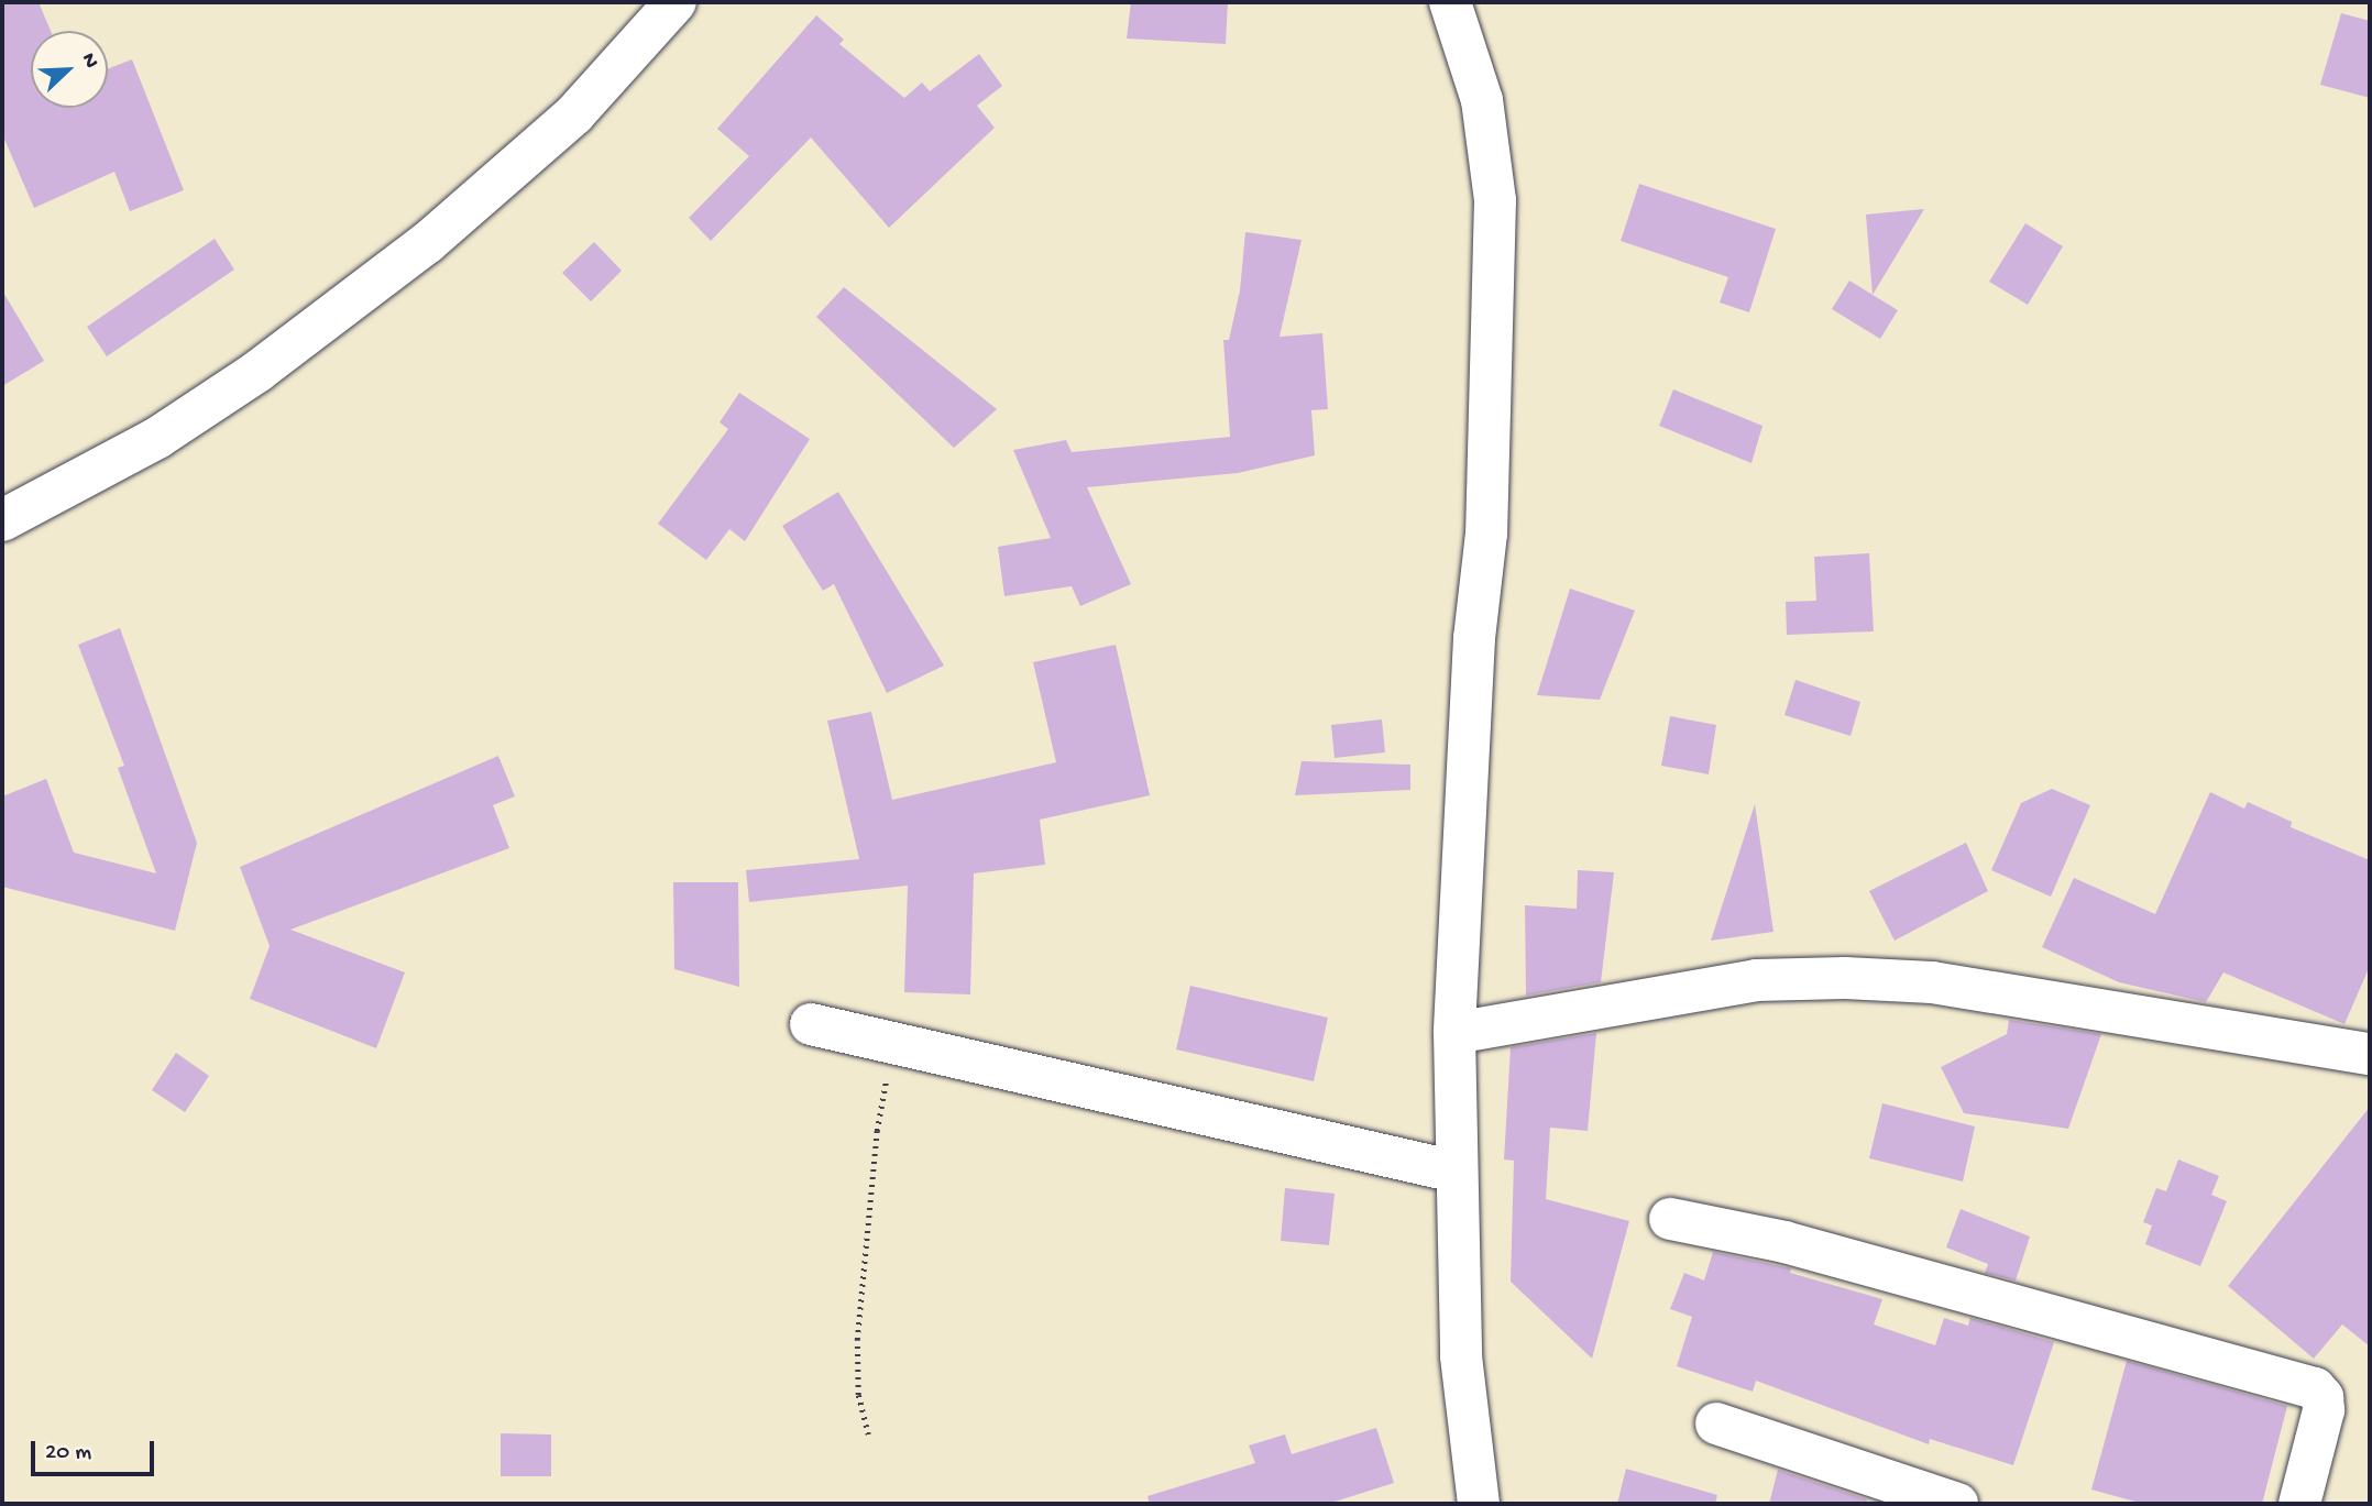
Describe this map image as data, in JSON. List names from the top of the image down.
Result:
{
  "scale_bar": "20 m",
  "north": "top right"
}
